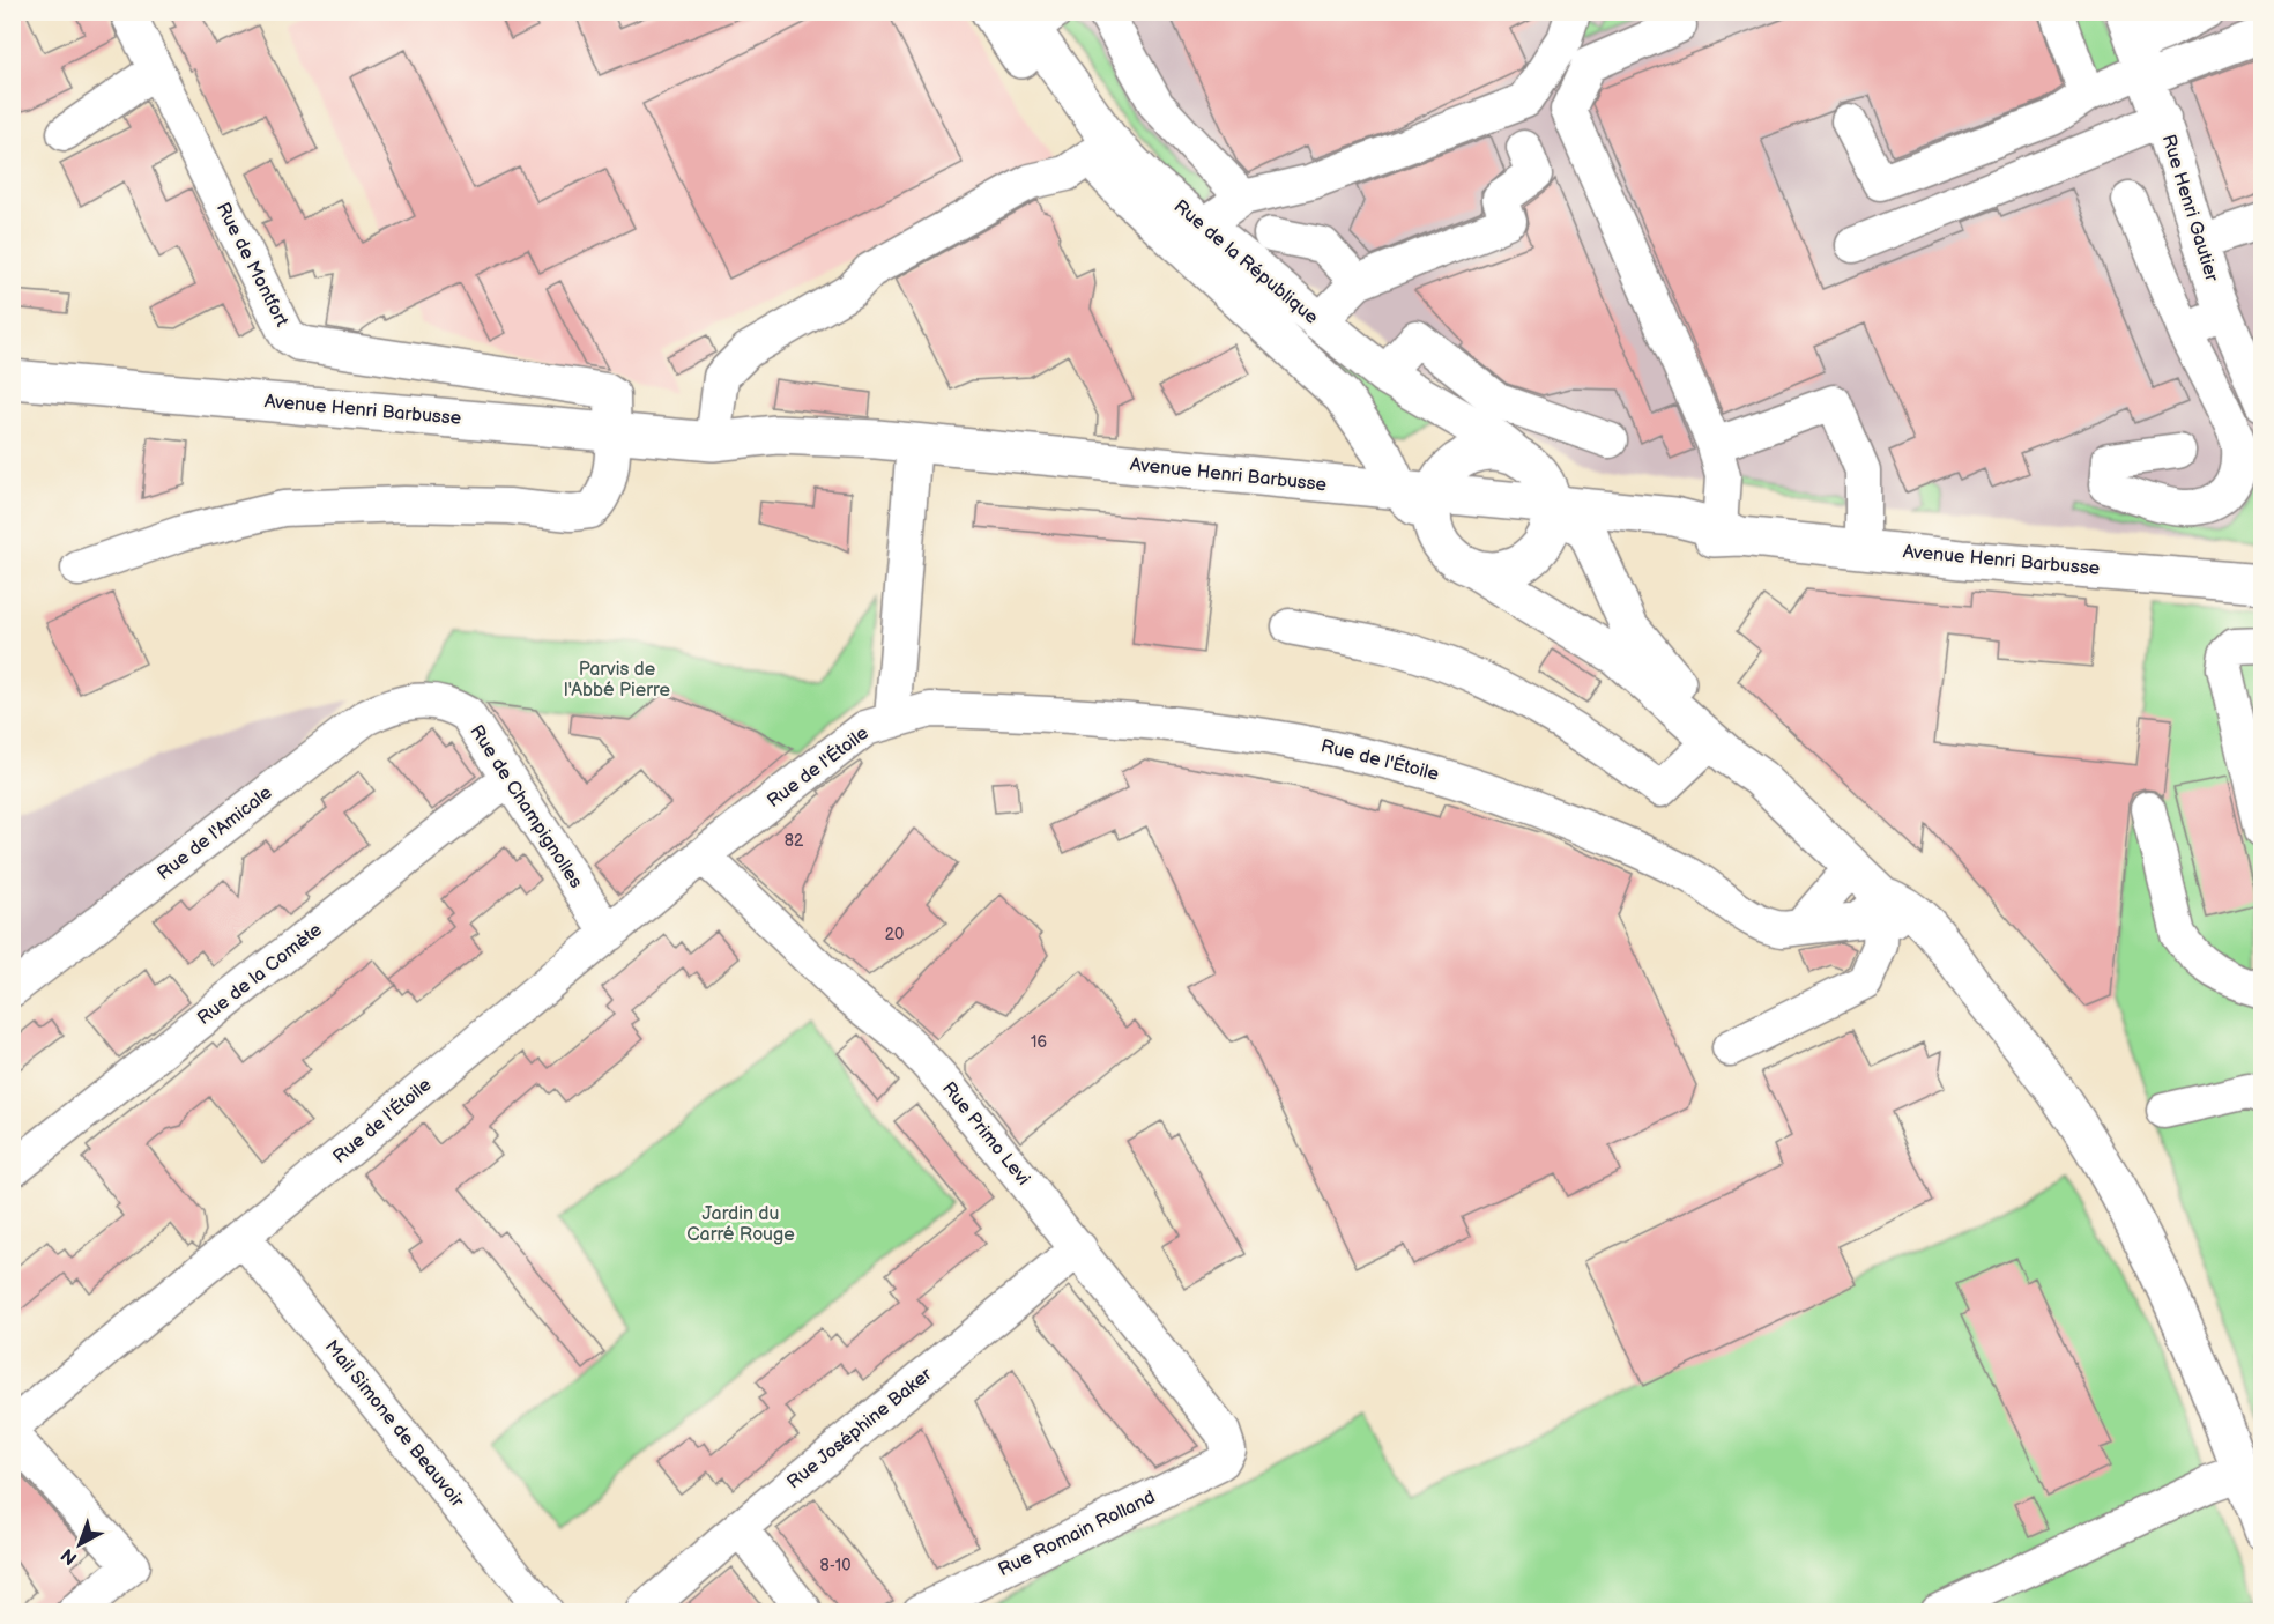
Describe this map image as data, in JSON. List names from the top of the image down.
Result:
{
  "streets": {
    "main road": ["Rue de la République", "Avenue Henri Barbusse"],
    "street": [
      "Rue Henri Gautier",
      "Rue de Montfort",
      "Rue de l'Étoile",
      "Rue de Champignolles",
      "Rue de l'Amicale",
      "Rue de la Comète",
      "Rue Primo Levi",
      "Mail Simone de Beauvoir",
      "Rue Joséphine Baker",
      "Rue Romain Rolland"
    ]
  },
  "crossings": [
    ["Rue de la République", "Avenue Henri Barbusse"],
    ["Rue de Montfort", "Avenue Henri Barbusse"],
    ["Rue de l'Étoile", "Rue de Champignolles"],
    ["Rue de l'Étoile", "Rue Primo Levi"],
    ["Rue de l'Étoile", "Mail Simone de Beauvoir"],
    ["Rue de Champignolles", "Rue de l'Amicale"],
    ["Rue de Champignolles", "Rue de la Comète"],
    ["Rue Primo Levi", "Rue Joséphine Baker"],
    ["Rue Primo Levi", "Rue Romain Rolland"]
  ],
  "parks": ["Parvis de l'Abbé Pierre", "Jardin du Carré Rouge"],
  "house_numbers": [
    "82",
    "20",
    "16",
    "8-10"
  ],
  "north": "bottom left"
}
